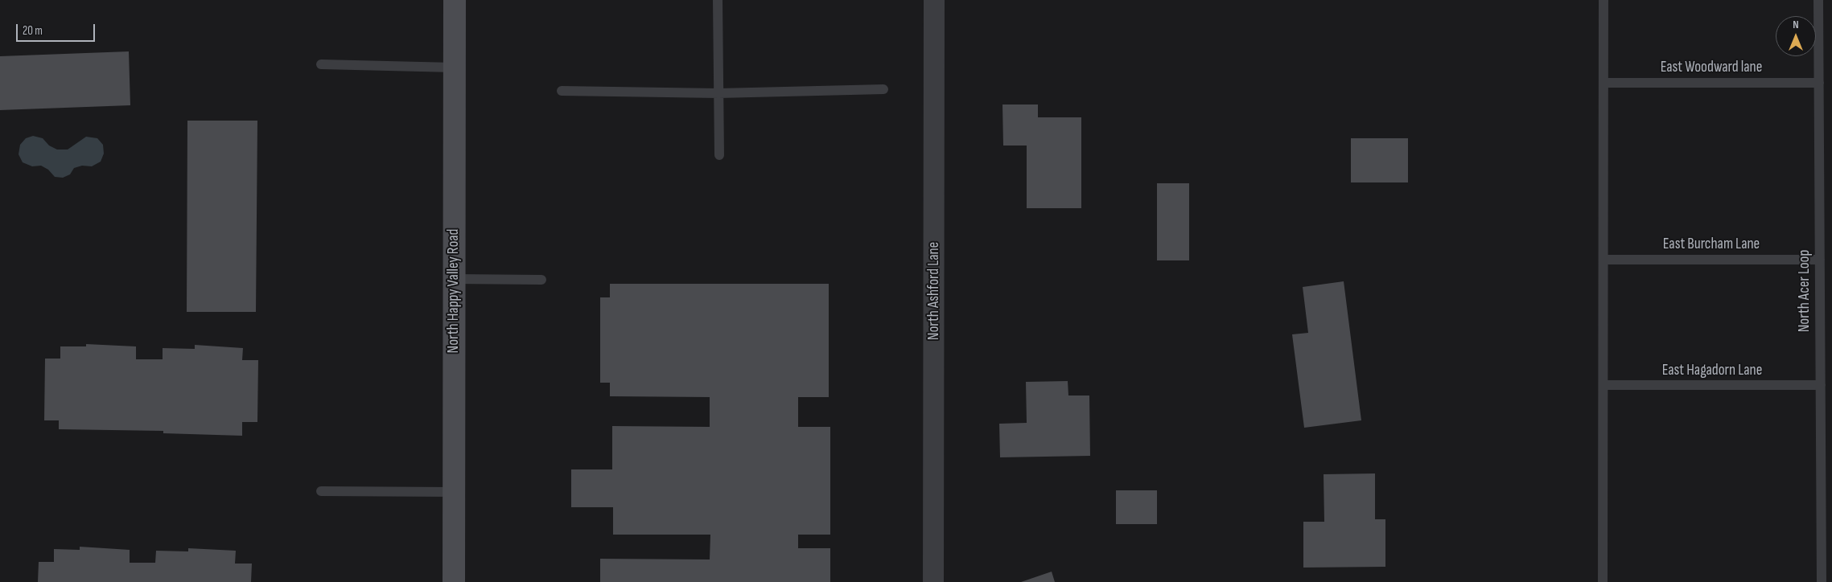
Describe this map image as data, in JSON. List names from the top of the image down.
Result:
{
  "streets": {
    "main road": ["North Happy Valley Road"],
    "street": ["North Ashford Lane"],
    "lane": [
      "East Woodward lane",
      "East Burcham Lane",
      "North Acer Loop",
      "East Hagadorn Lane"
    ]
  },
  "crossings": [
    ["East Woodward lane", "North Acer Loop"],
    ["East Burcham Lane", "North Acer Loop"],
    ["North Acer Loop", "East Hagadorn Lane"]
  ],
  "scale_bar": "20 m",
  "north": "top"
}
